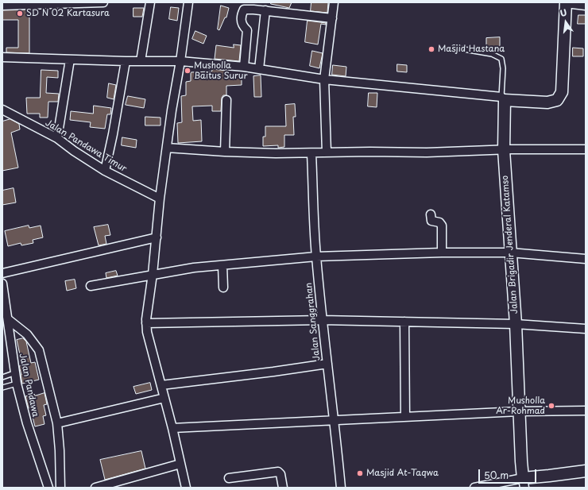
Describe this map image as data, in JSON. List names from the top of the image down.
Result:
{
  "streets": {
    "main road": ["Jalan Brigadir Jenderal Katamso"],
    "street": ["Jalan Pandawa Timur", "Jalan Sanggrahan", "Jalan Pandawa"]
  },
  "places": [
    "SD N 02 Kartasura",
    "Masjid Hastana",
    "Musholla Baitus Surur",
    "Musholla Ar-Rohmad",
    "Masjid At-Taqwa"
  ],
  "scale_bar": "50 m",
  "north": "top"
}
